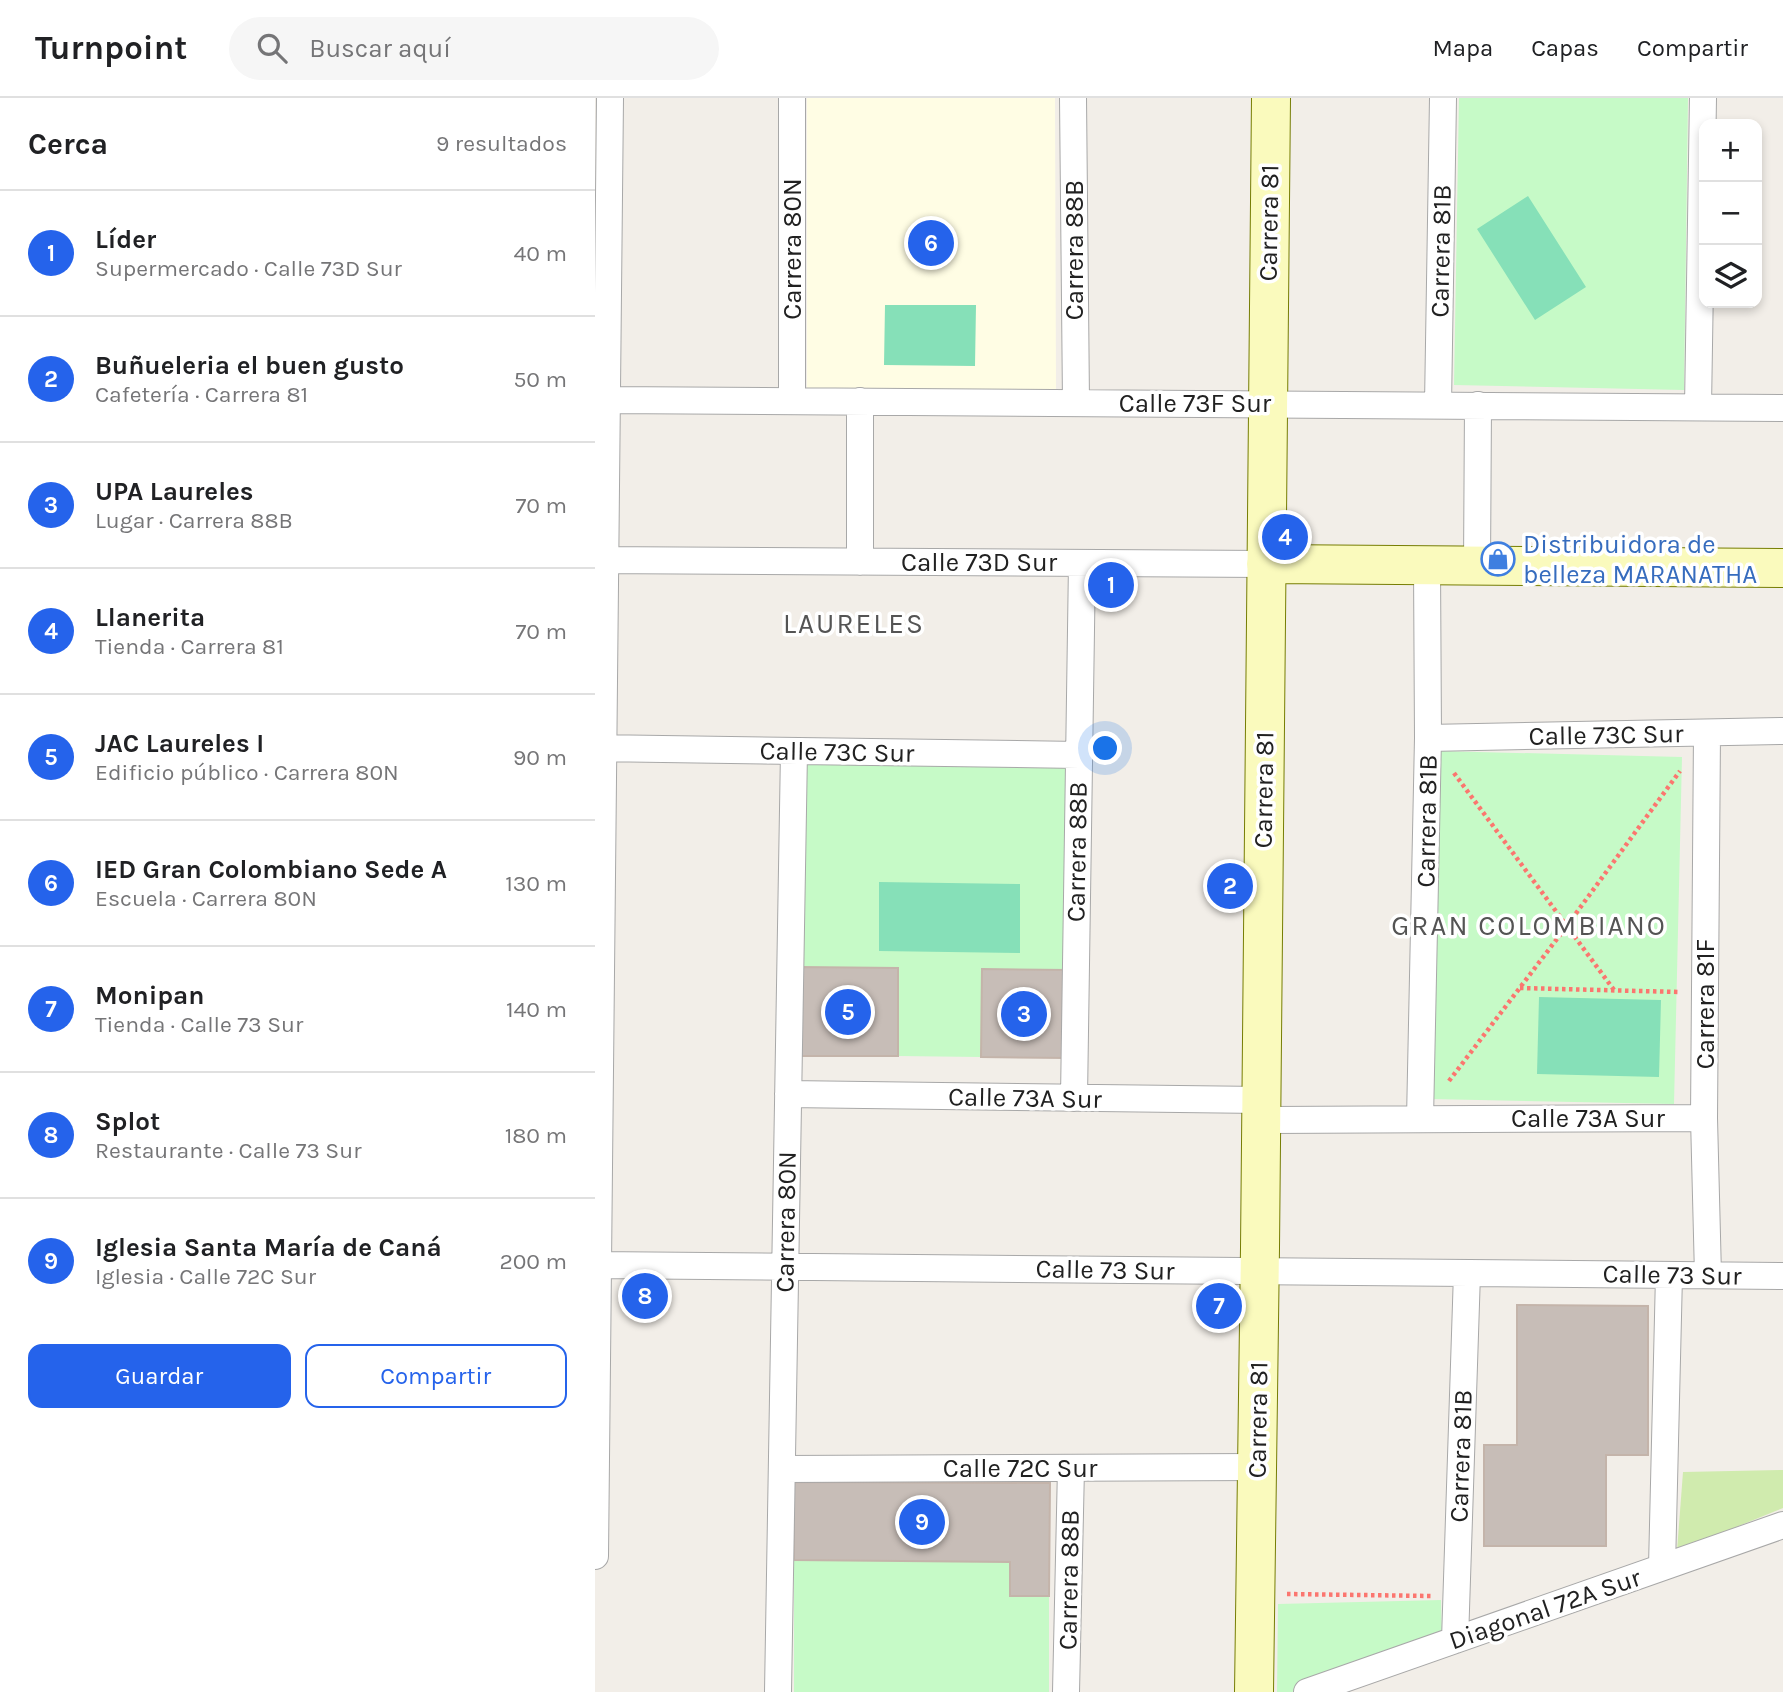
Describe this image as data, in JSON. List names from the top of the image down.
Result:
{
  "streets": {
    "street": [
      "Carrera 81",
      "Carrera 80N",
      "Carrera 88B",
      "Carrera 81B",
      "Calle 73F Sur",
      "Calle 73D Sur",
      "Calle 73C Sur",
      "Carrera 81F",
      "Calle 73A Sur",
      "Calle 73 Sur",
      "Calle 72C Sur",
      "Diagonal 72A Sur"
    ]
  },
  "crossings": [
    ["Carrera 81", "Calle 73F Sur"],
    ["Carrera 81", "Calle 73D Sur"],
    ["Carrera 81", "Calle 73A Sur"],
    ["Carrera 81", "Calle 73 Sur"],
    ["Carrera 81", "Calle 72C Sur"],
    ["Carrera 80N", "Calle 73F Sur"],
    ["Carrera 80N", "Calle 73C Sur"],
    ["Carrera 80N", "Calle 73A Sur"],
    ["Carrera 80N", "Calle 73 Sur"],
    ["Carrera 80N", "Calle 72C Sur"],
    ["Carrera 88B", "Calle 73F Sur"],
    ["Carrera 88B", "Calle 73D Sur"],
    ["Carrera 88B", "Calle 73C Sur"],
    ["Carrera 88B", "Calle 73A Sur"],
    ["Carrera 88B", "Calle 72C Sur"],
    ["Carrera 81B", "Calle 73F Sur"],
    ["Carrera 81B", "Calle 73D Sur"],
    ["Carrera 81B", "Calle 73C Sur"],
    ["Carrera 81B", "Calle 73A Sur"],
    ["Carrera 81B", "Calle 73 Sur"],
    ["Carrera 81B", "Diagonal 72A Sur"],
    ["Calle 73C Sur", "Carrera 81F"],
    ["Carrera 81F", "Calle 73A Sur"],
    ["Carrera 81F", "Calle 73 Sur"]
  ],
  "districts": ["LAURELES", "GRAN COLOMBIANO"],
  "places": {
    "shop": ["Distribuidora de belleza MARANATHA"]
  },
  "page": {
    "header": "Turnpoint",
    "search": "Buscar aquí",
    "nav": ["Mapa", "Capas", "Compartir"],
    "heading": ["Cerca", "9 resultados"],
    "map_buttons": ["+", "−"],
    "list": [
      {
        "mark": "1",
        "name": "Líder",
        "note": "Supermercado · Calle 73D Sur",
        "value": "40 m"
      },
      {
        "mark": "2",
        "name": "Buñueleria el buen gusto",
        "note": "Cafetería · Carrera 81",
        "value": "50 m"
      },
      {
        "mark": "3",
        "name": "UPA Laureles",
        "note": "Lugar · Carrera 88B",
        "value": "70 m"
      },
      {
        "mark": "4",
        "name": "Llanerita",
        "note": "Tienda · Carrera 81",
        "value": "70 m"
      },
      {
        "mark": "5",
        "name": "JAC Laureles I",
        "note": "Edificio público · Carrera 80N",
        "value": "90 m"
      },
      {
        "mark": "6",
        "name": "IED Gran Colombiano Sede A",
        "note": "Escuela · Carrera 80N",
        "value": "130 m"
      },
      {
        "mark": "7",
        "name": "Monipan",
        "note": "Tienda · Calle 73 Sur",
        "value": "140 m"
      },
      {
        "mark": "8",
        "name": "Splot",
        "note": "Restaurante · Calle 73 Sur",
        "value": "180 m"
      },
      {
        "mark": "9",
        "name": "Iglesia Santa María de Caná",
        "note": "Iglesia · Calle 72C Sur",
        "value": "200 m"
      }
    ],
    "pins": [
      "6",
      "4",
      "1",
      "2",
      "5",
      "3",
      "8",
      "7",
      "9"
    ],
    "buttons": ["Guardar", "Compartir"]
  }
}
